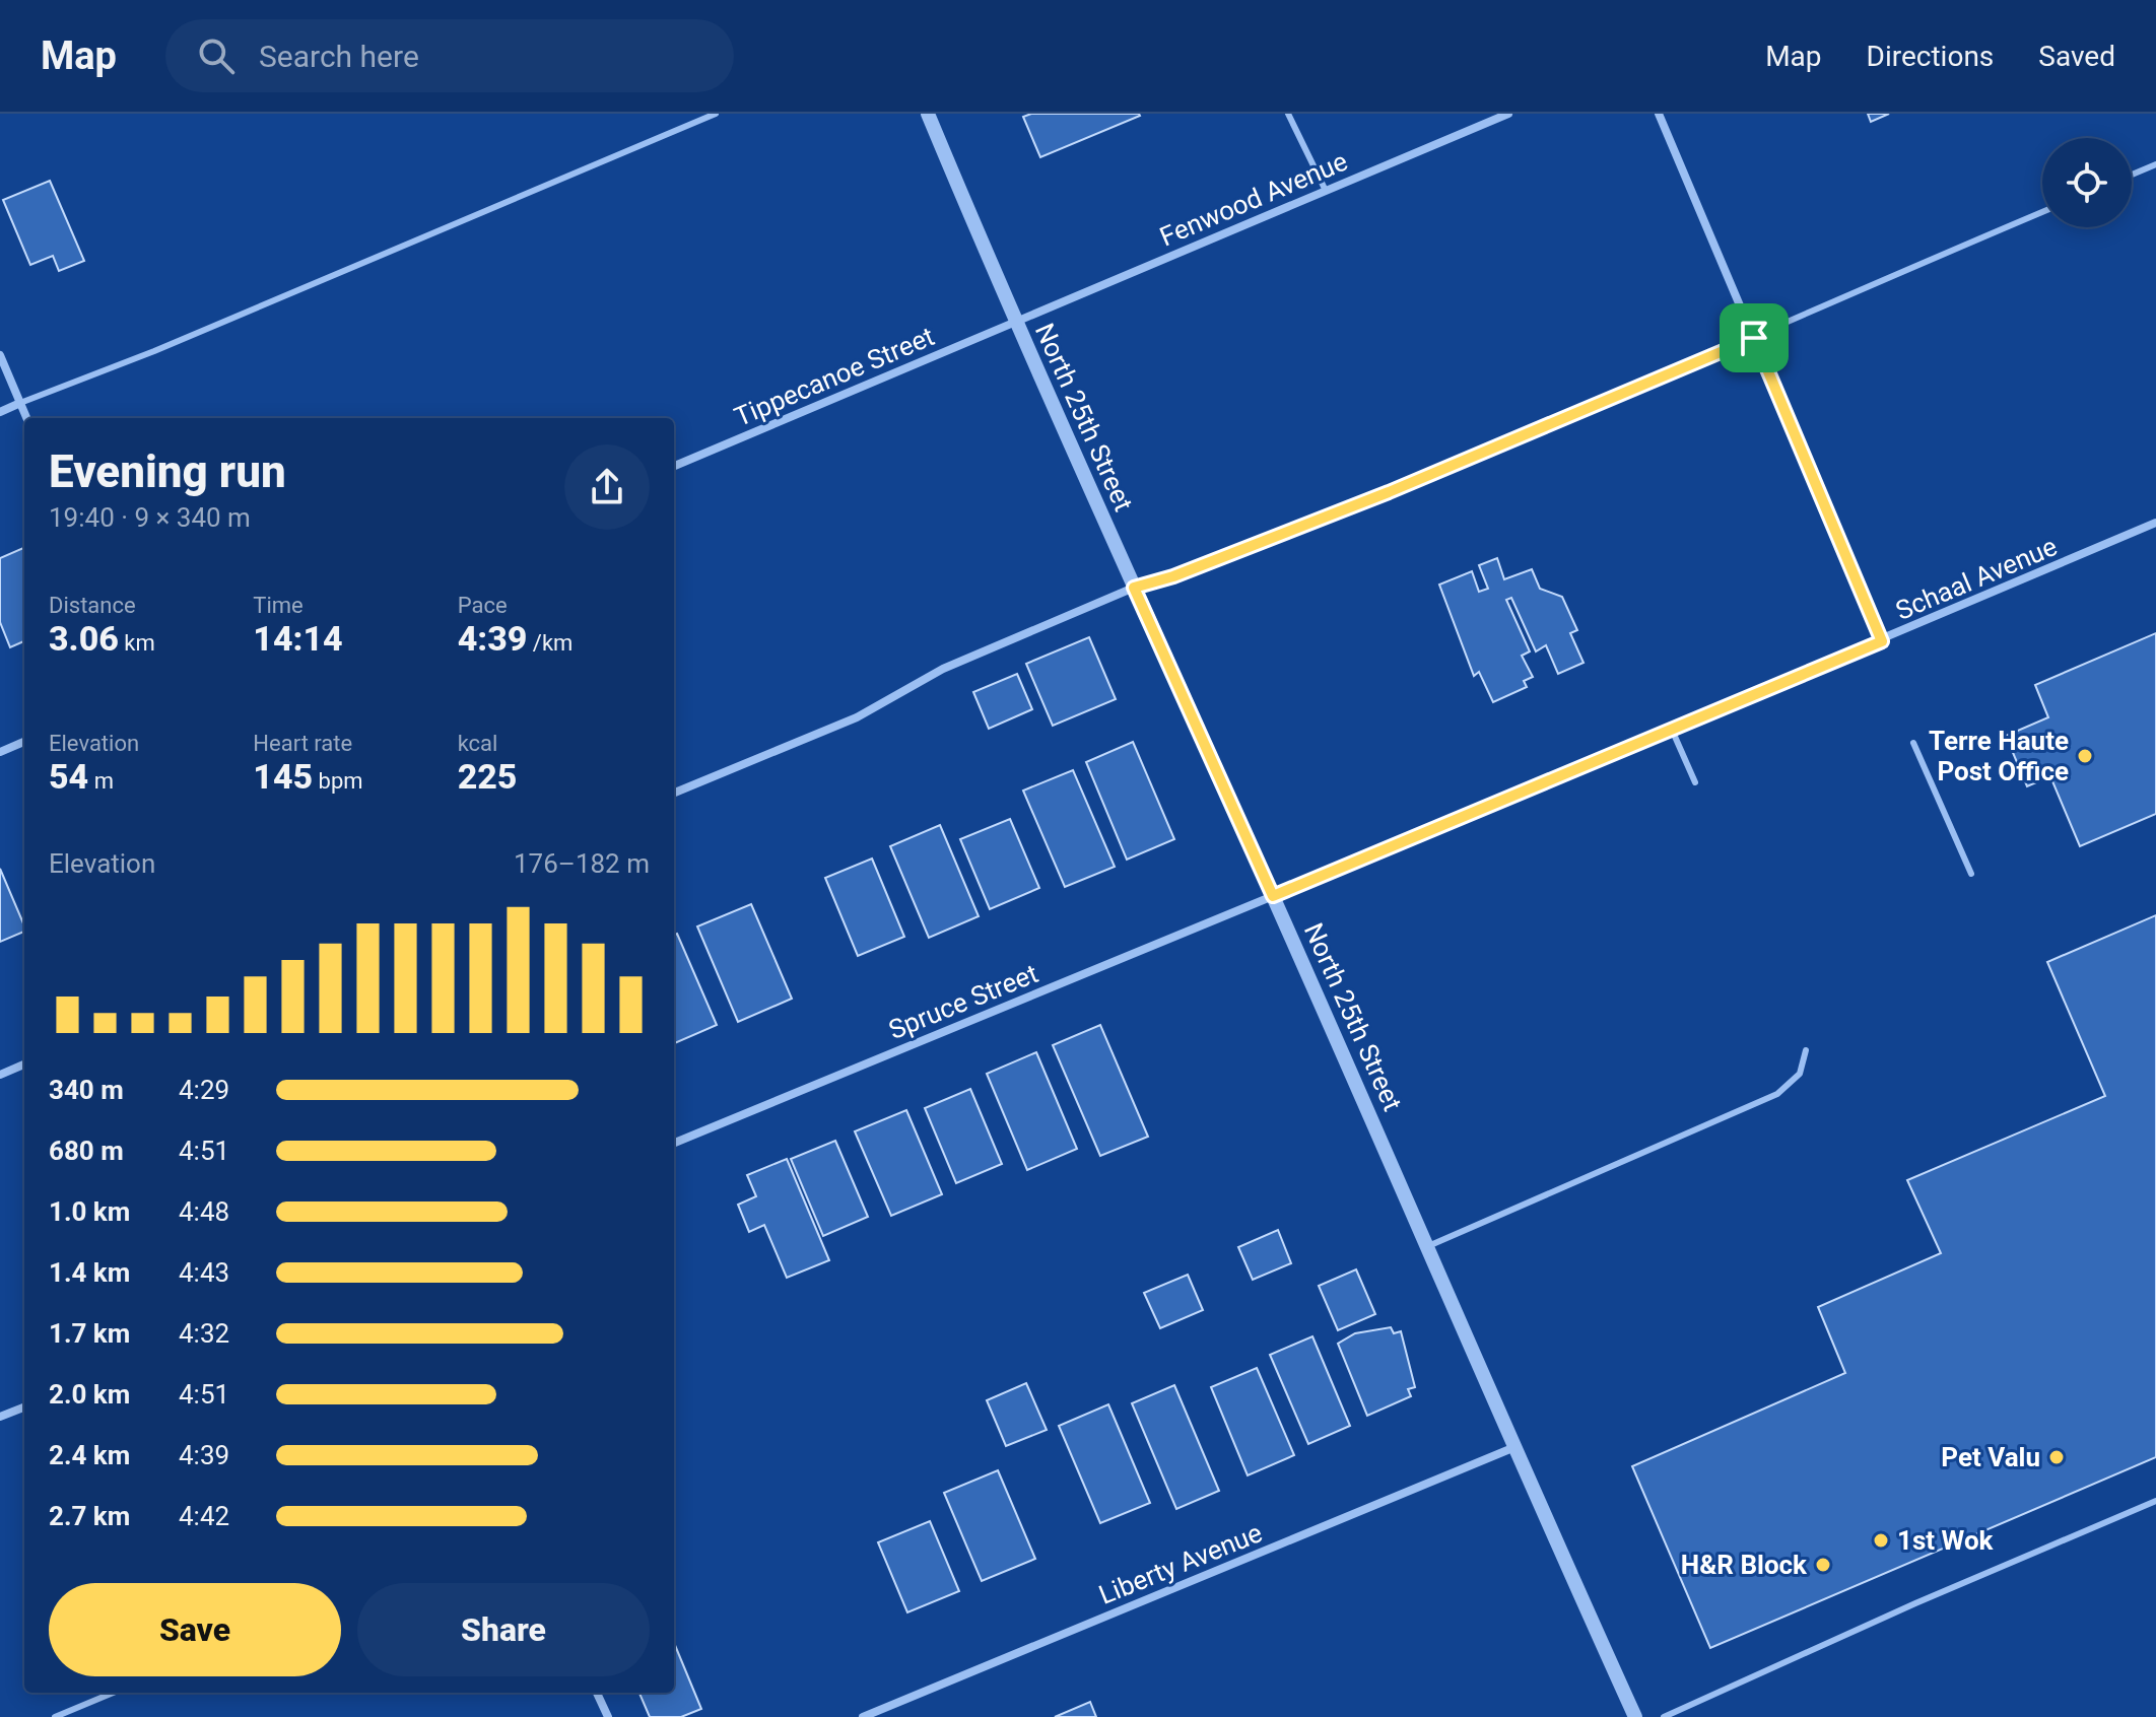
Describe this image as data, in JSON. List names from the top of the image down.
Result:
{
  "streets": {
    "street": [
      "Fenwood Avenue",
      "Tippecanoe Street",
      "North 25th Street",
      "Schaal Avenue",
      "Spruce Street",
      "Liberty Avenue"
    ]
  },
  "crossings": [
    ["Fenwood Avenue", "Tippecanoe Street"],
    ["Fenwood Avenue", "North 25th Street"],
    ["Tippecanoe Street", "North 25th Street"],
    ["North 25th Street", "Schaal Avenue"],
    ["North 25th Street", "Spruce Street"],
    ["North 25th Street", "Liberty Avenue"],
    ["Schaal Avenue", "Spruce Street"]
  ],
  "places": [
    "Terre Haute Post Office",
    "Pet Valu",
    "1st Wok",
    "H&R Block"
  ],
  "page": {
    "header": "Map",
    "search": "Search here",
    "nav": ["Map", "Directions", "Saved"],
    "heading": ["Evening run", "19:40 · 9 × 340 m"],
    "stats": [
      ["Distance", "3.06 km"],
      ["Time", "14:14"],
      ["Pace", "4:39 /km"],
      ["Elevation", "54 m"],
      ["Heart rate", "145 bpm"],
      ["kcal", "225"]
    ],
    "chart": ["Elevation", "176–182 m"],
    "list": [
      {
        "name": "340 m",
        "note": "4:29"
      },
      {
        "name": "680 m",
        "note": "4:51"
      },
      {
        "name": "1.0 km",
        "note": "4:48"
      },
      {
        "name": "1.4 km",
        "note": "4:43"
      },
      {
        "name": "1.7 km",
        "note": "4:32"
      },
      {
        "name": "2.0 km",
        "note": "4:51"
      },
      {
        "name": "2.4 km",
        "note": "4:39"
      },
      {
        "name": "2.7 km",
        "note": "4:42"
      }
    ],
    "buttons": ["Save", "Share"]
  }
}
